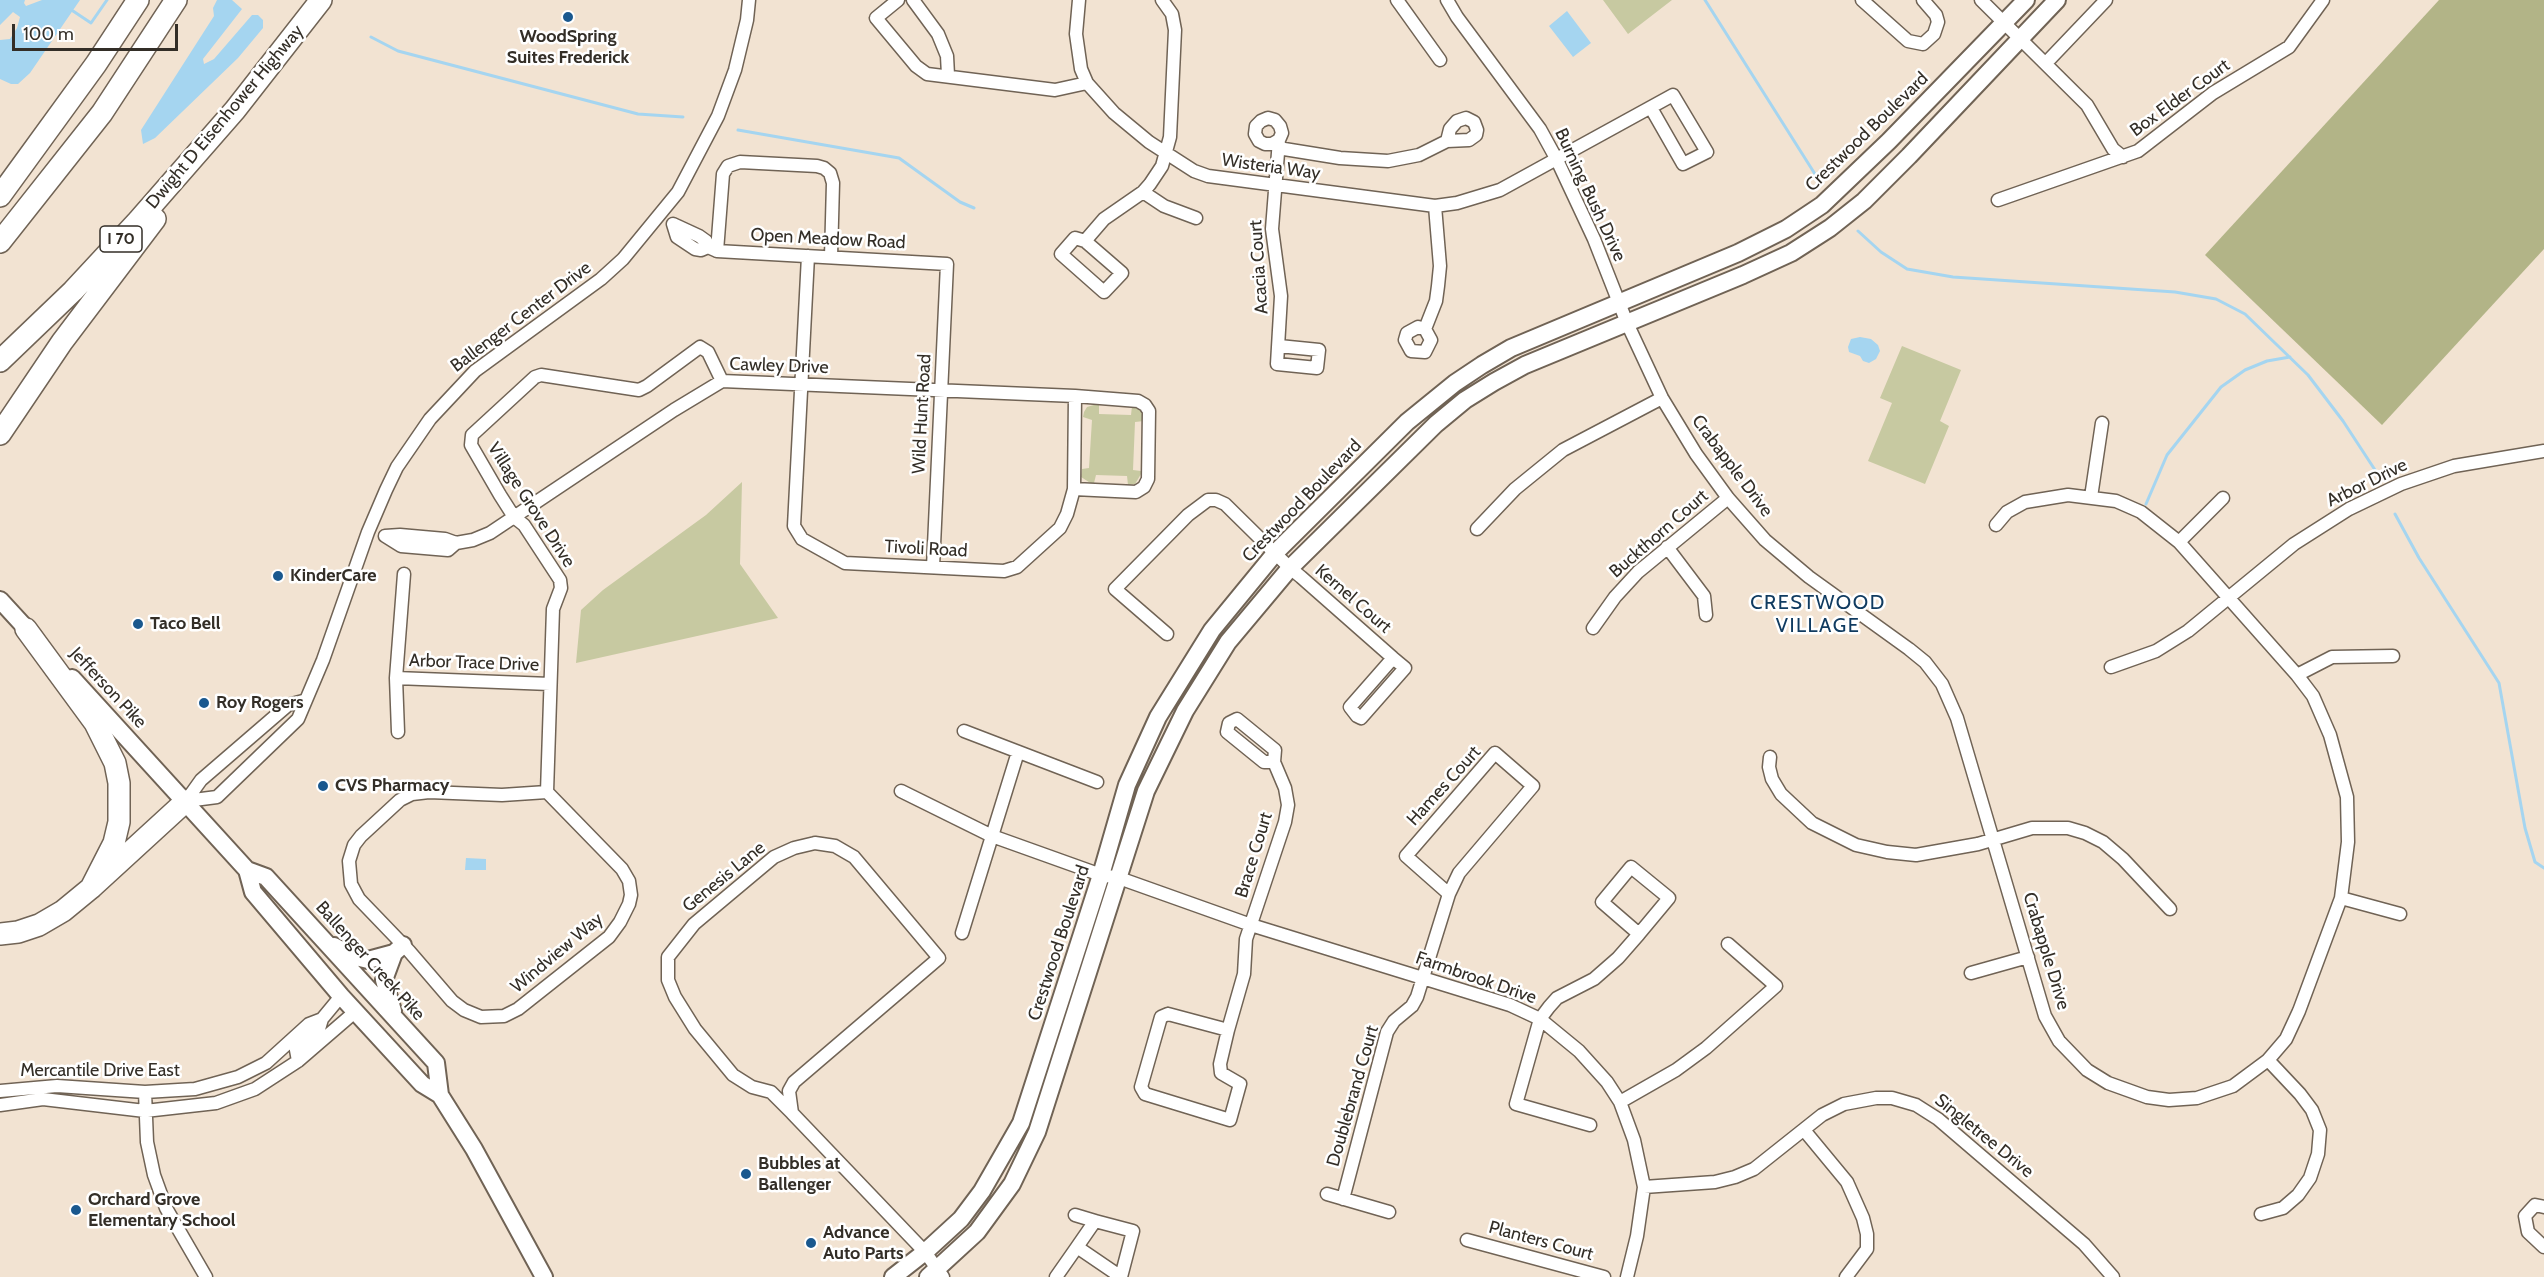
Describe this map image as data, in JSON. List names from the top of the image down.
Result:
{
  "streets": {
    "highway": ["Dwight D Eisenhower Highway", "I 70"],
    "main road": ["Crestwood Boulevard", "Jefferson Pike", "Ballenger Creek Pike"],
    "street": [
      "Box Elder Court",
      "Wisteria Way",
      "Burning Bush Drive",
      "Open Meadow Road",
      "Acacia Court",
      "Ballenger Center Drive",
      "Cawley Drive",
      "Wild Hunt Road",
      "Crabapple Drive",
      "Arbor Drive",
      "Village Grove Drive",
      "Buckthorn Court",
      "Tivoli Road",
      "Kernel Court",
      "Arbor Trace Drive",
      "Hames Court",
      "Brace Court",
      "Genesis Lane",
      "Windview Way",
      "Farmbrook Drive",
      "Mercantile Drive East",
      "Doublebrand Court",
      "Singletree Drive",
      "Planters Court"
    ]
  },
  "crossings": [
    ["Crestwood Boulevard", "Burning Bush Drive"],
    ["Crestwood Boulevard", "Crabapple Drive"],
    ["Crestwood Boulevard", "Kernel Court"],
    ["Crestwood Boulevard", "Farmbrook Drive"],
    ["Wisteria Way", "Burning Bush Drive"],
    ["Wisteria Way", "Acacia Court"],
    ["Burning Bush Drive", "Crabapple Drive"],
    ["Open Meadow Road", "Wild Hunt Road"],
    ["Ballenger Center Drive", "Cawley Drive"],
    ["Ballenger Center Drive", "Jefferson Pike"],
    ["Ballenger Center Drive", "Ballenger Creek Pike"],
    ["Cawley Drive", "Wild Hunt Road"],
    ["Cawley Drive", "Village Grove Drive"],
    ["Cawley Drive", "Tivoli Road"],
    ["Wild Hunt Road", "Tivoli Road"],
    ["Crabapple Drive", "Arbor Drive"],
    ["Crabapple Drive", "Buckthorn Court"],
    ["Village Grove Drive", "Arbor Trace Drive"],
    ["Village Grove Drive", "Windview Way"],
    ["Jefferson Pike", "Ballenger Creek Pike"],
    ["Hames Court", "Farmbrook Drive"],
    ["Hames Court", "Doublebrand Court"],
    ["Brace Court", "Farmbrook Drive"],
    ["Ballenger Creek Pike", "Mercantile Drive East"],
    ["Farmbrook Drive", "Doublebrand Court"],
    ["Farmbrook Drive", "Singletree Drive"]
  ],
  "districts": ["CRESTWOOD VILLAGE"],
  "places": [
    "WoodSpring Suites Frederick",
    "KinderCare",
    "Taco Bell",
    "Roy Rogers",
    "CVS Pharmacy",
    "Bubbles at Ballenger",
    "Orchard Grove Elementary School",
    "Advance Auto Parts"
  ],
  "scale_bar": "100 m"
}
